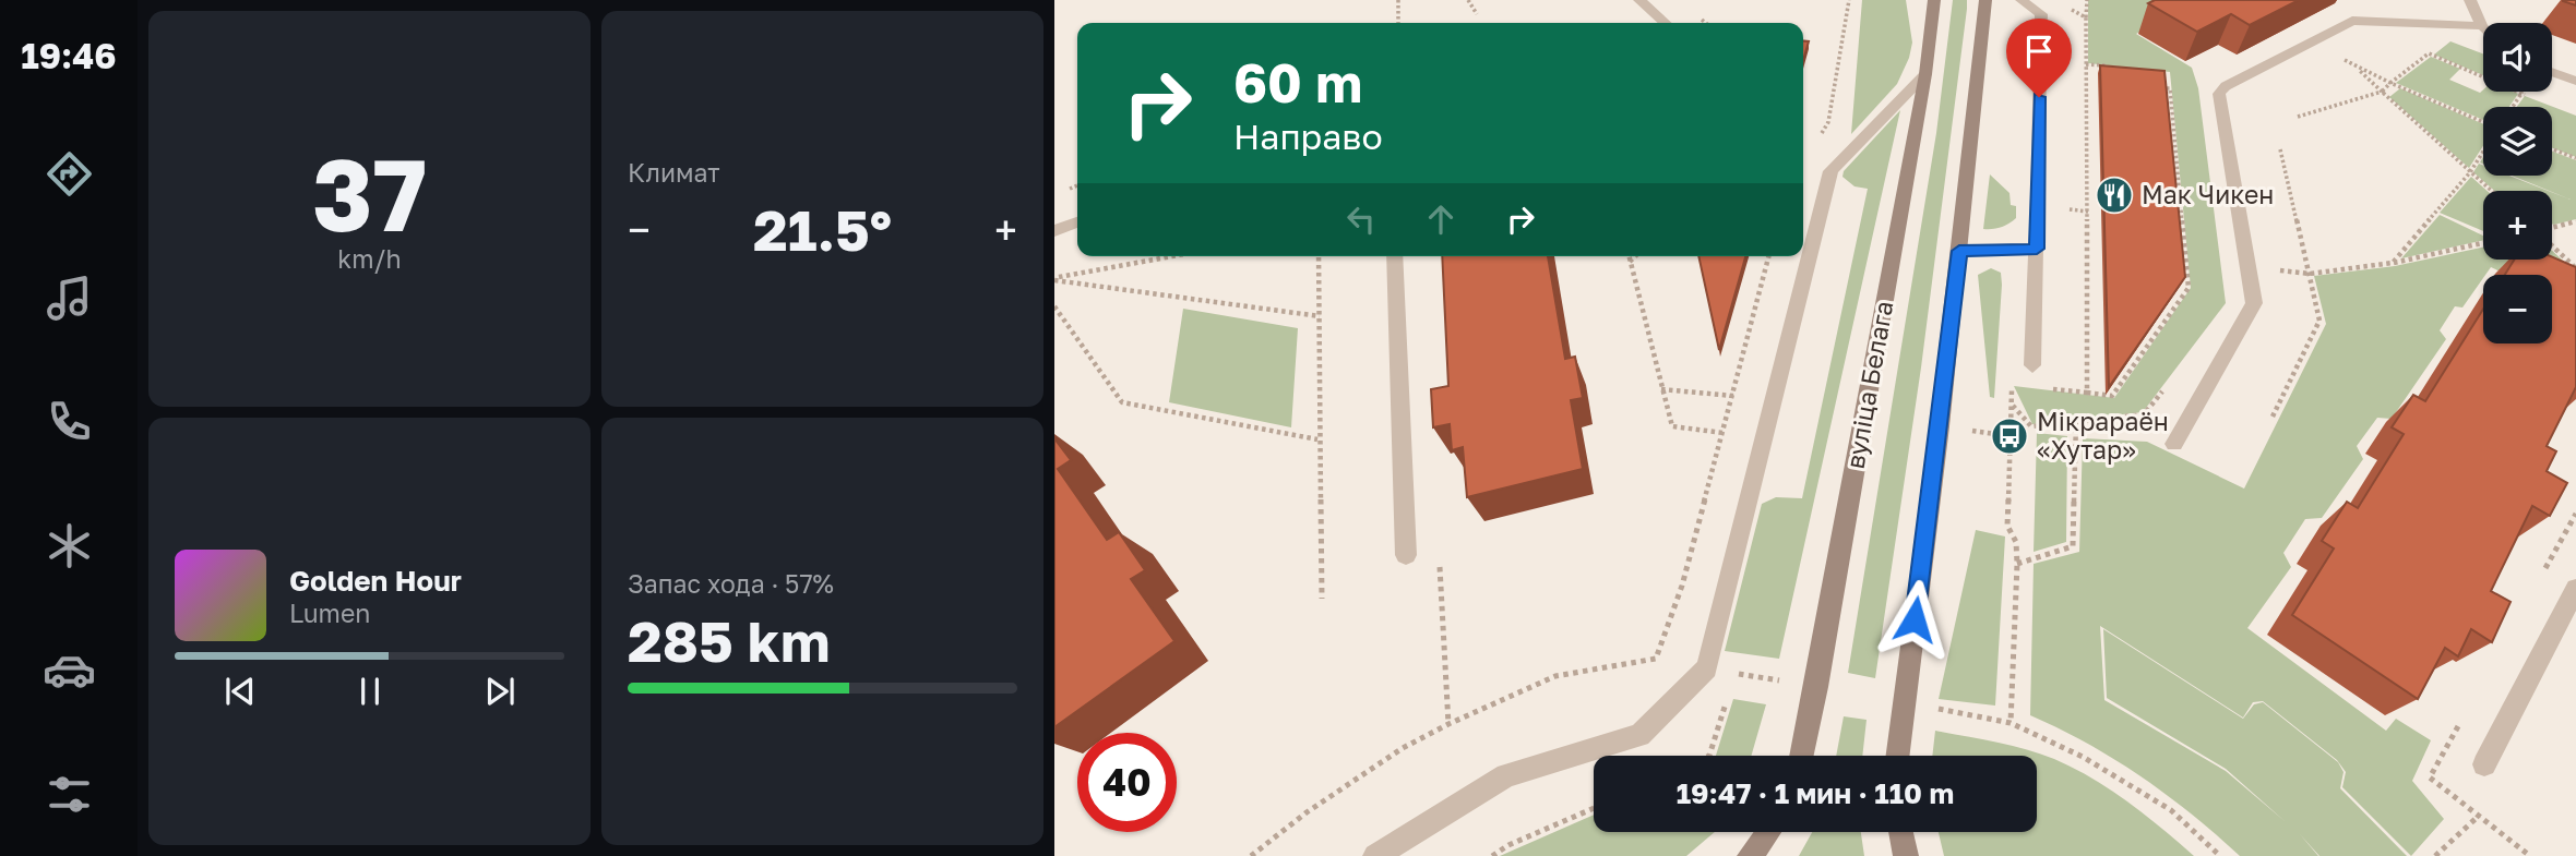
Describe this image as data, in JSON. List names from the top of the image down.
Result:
{
  "streets": {
    "street": ["вуліца Белага"]
  },
  "places": {
    "restaurant": ["Мак Чикен"],
    "bus stop": ["Мікрараён «Хутар»"]
  },
  "page": {
    "tabs": "19:46",
    "tile": [
      ["37", "km/h"],
      "Климат",
      ["Запас хода · 57%", "285 km"]
    ],
    "map_buttons": ["+", "−"],
    "turn": ["60 m", "Направо"],
    "heat": ["−", "21.5°", "+"],
    "song": ["Golden Hour", "Lumen"],
    "limit": "40",
    "trip": "19:47 · 1 мин · 110 m"
  }
}
